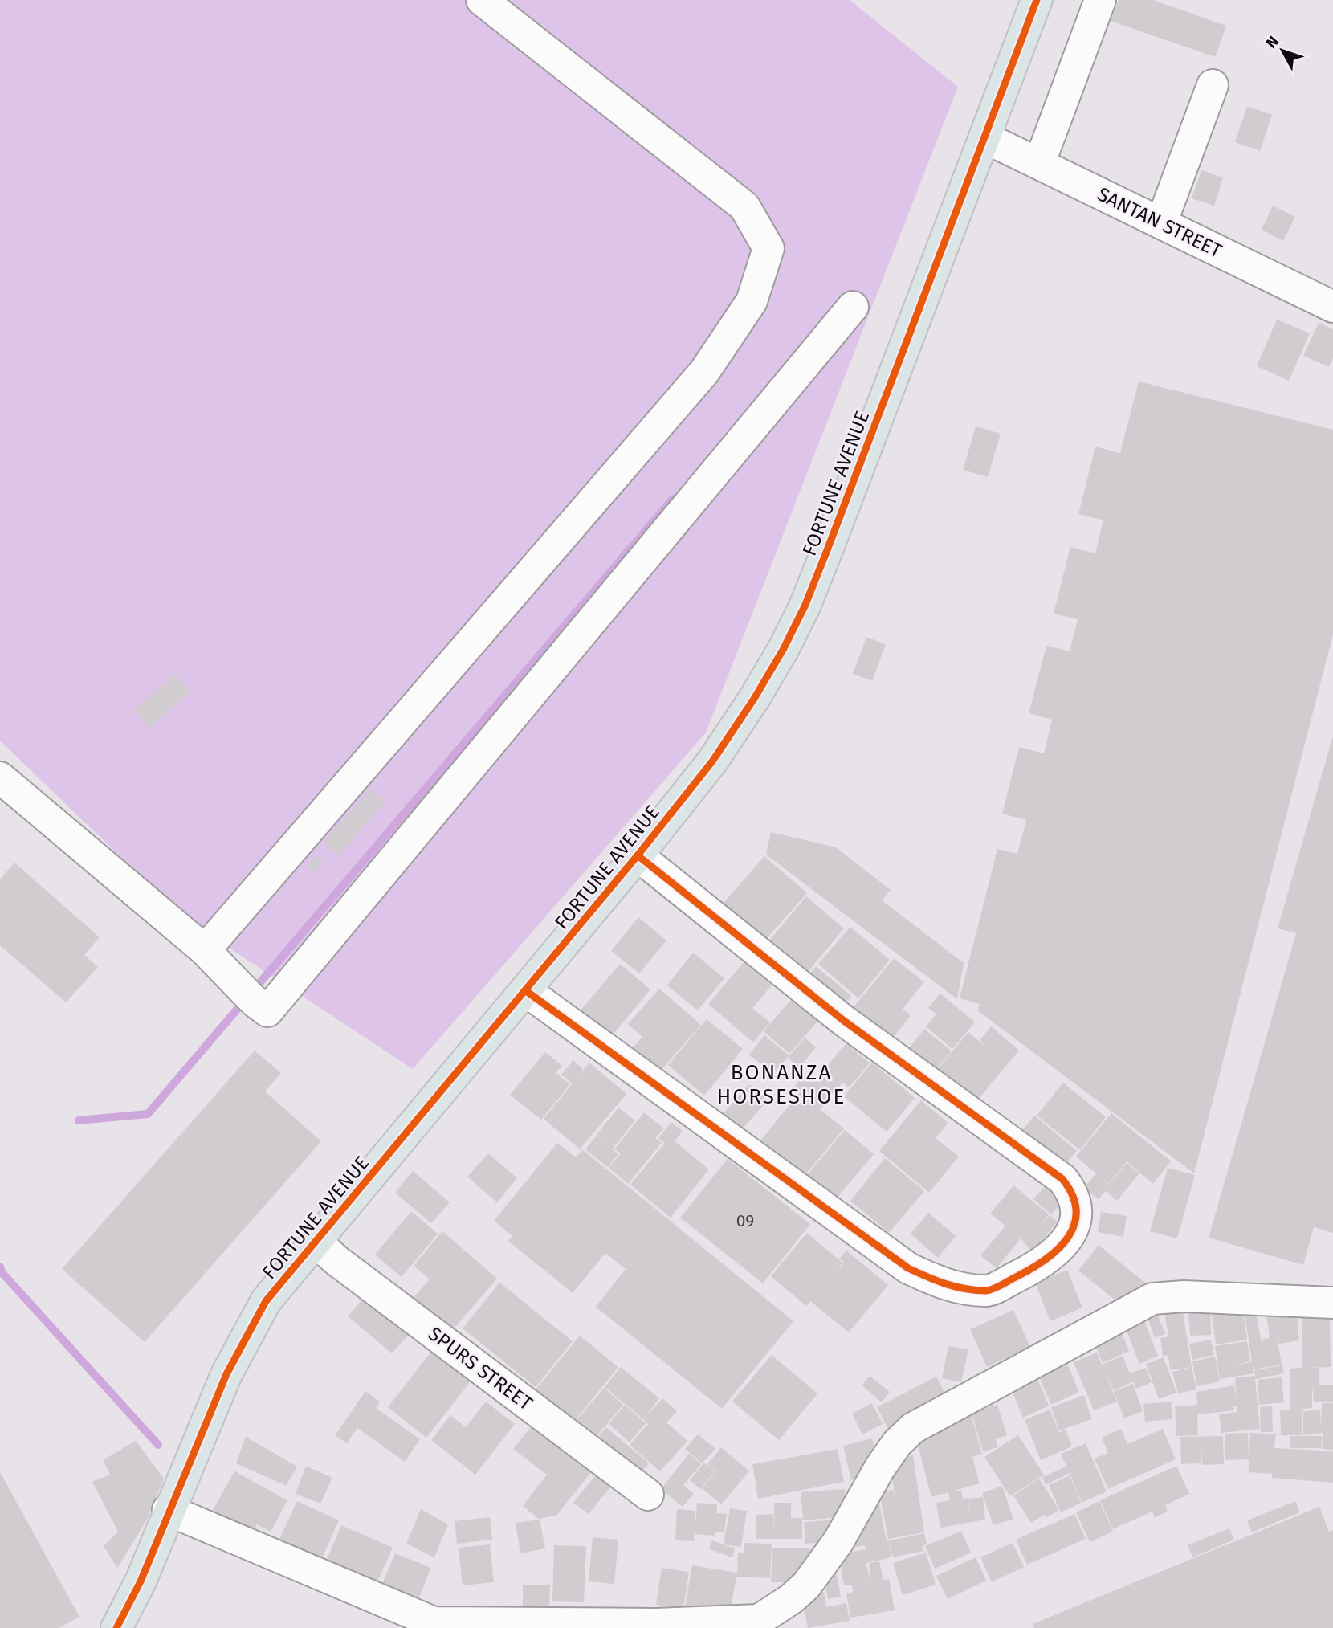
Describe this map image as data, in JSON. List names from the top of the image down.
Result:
{
  "streets": {
    "main road": ["FORTUNE AVENUE"],
    "street": ["SANTAN STREET", "SPURS STREET"]
  },
  "crossings": [
    ["SANTAN STREET", "FORTUNE AVENUE"],
    ["FORTUNE AVENUE", "SPURS STREET"]
  ],
  "districts": ["BONANZA HORSESHOE"],
  "house_numbers": ["09"],
  "north": "top left"
}
